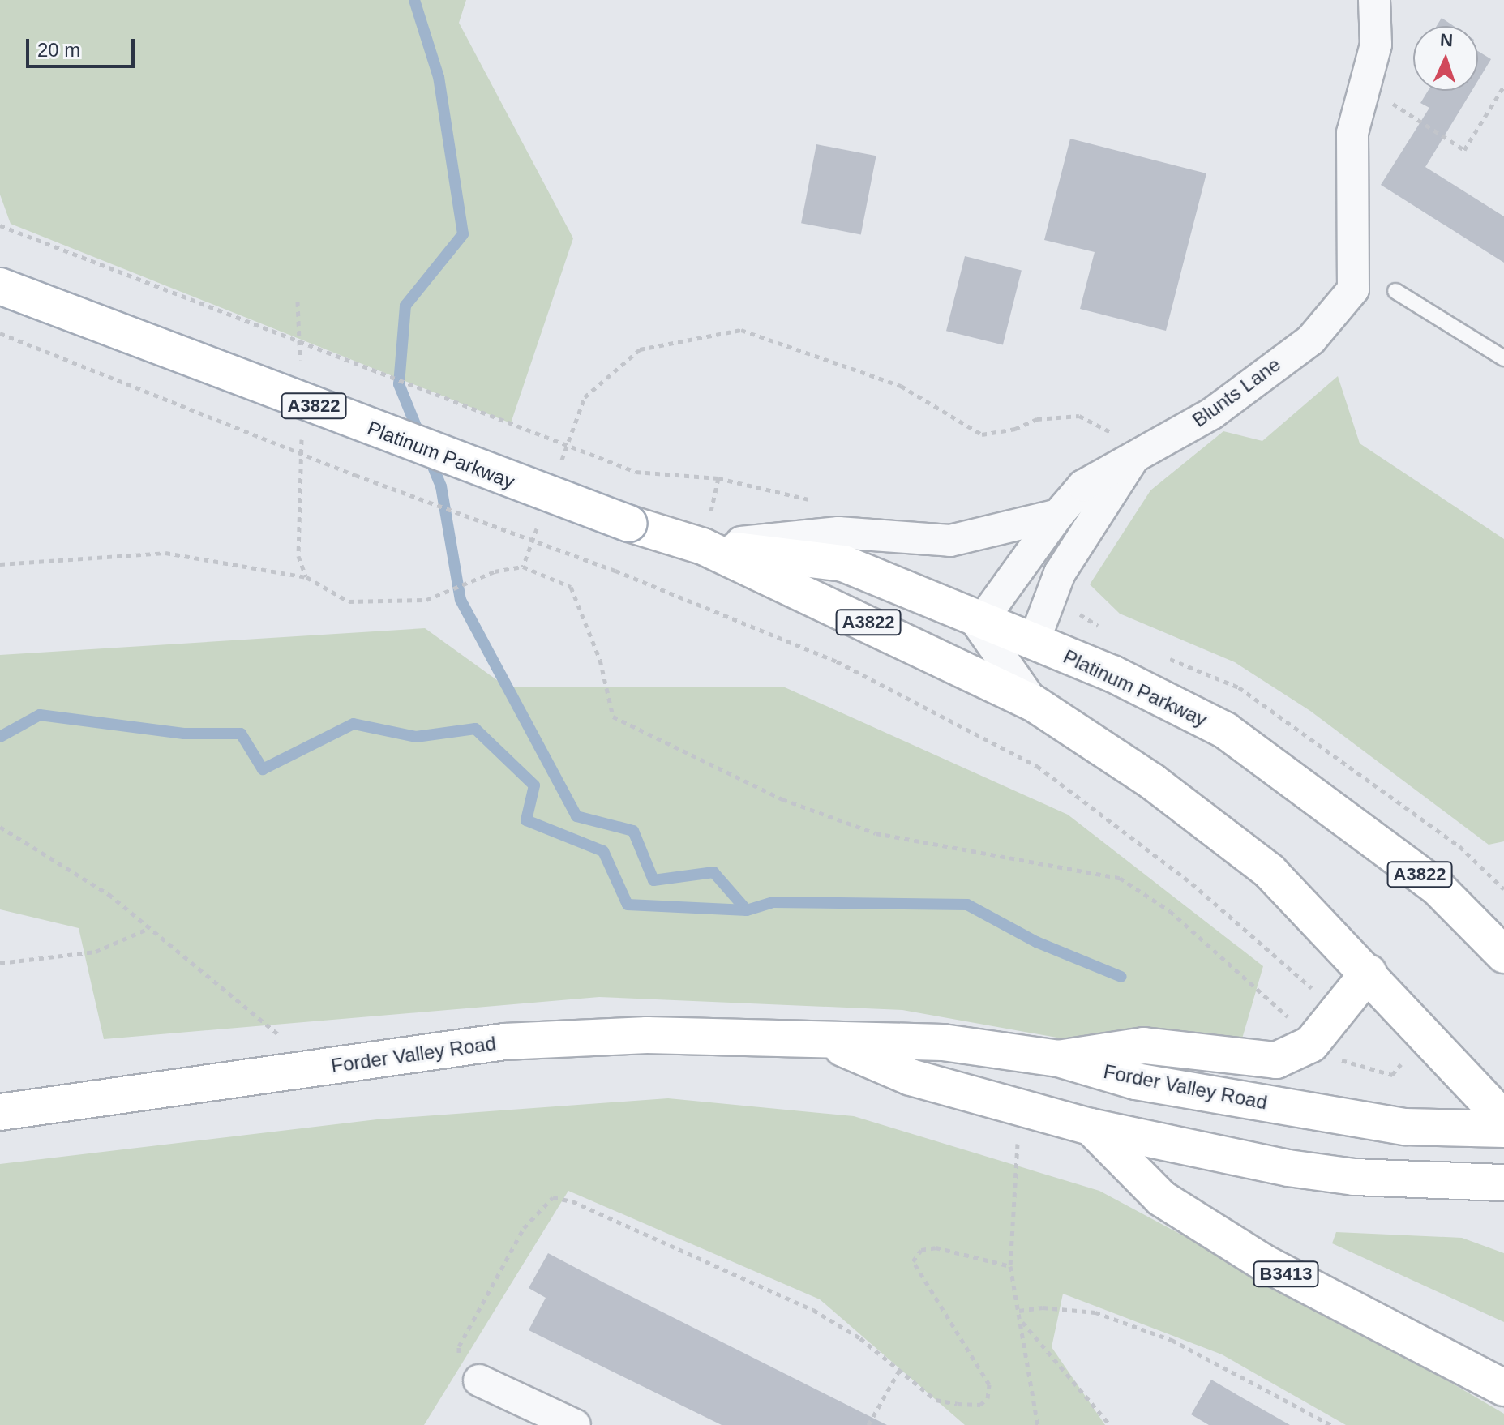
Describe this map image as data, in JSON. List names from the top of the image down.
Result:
{
  "streets": {
    "main road": [
      "A3822",
      "Platinum Parkway",
      "Forder Valley Road",
      "B3413"
    ],
    "street": ["Blunts Lane"]
  },
  "crossings": [
    ["Blunts Lane", "Platinum Parkway"],
    ["Forder Valley Road", "B3413"]
  ],
  "scale_bar": "20 m",
  "north": "top"
}
